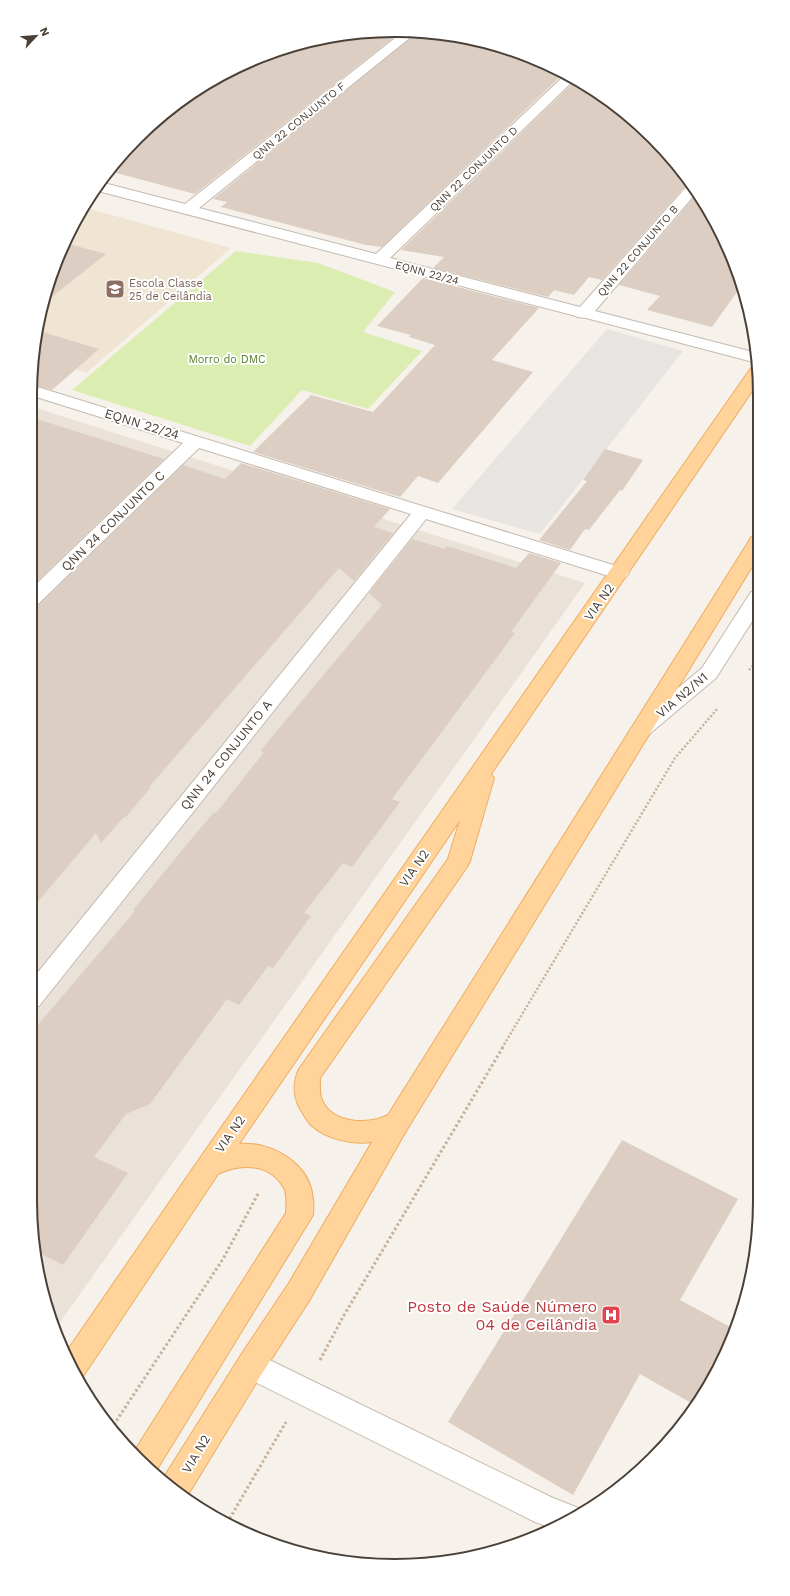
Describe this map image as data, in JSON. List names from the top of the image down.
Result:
{
  "streets": {
    "main road": ["VIA N2"],
    "street": [
      "QNN 22 CONJUNTO F",
      "QNN 22 CONJUNTO D",
      "QNN 22 CONJUNTO B",
      "EQNN 22/24",
      "QNN 24 CONJUNTO C",
      "VIA N2/N1",
      "QNN 24 CONJUNTO A"
    ]
  },
  "crossings": [
    ["QNN 22 CONJUNTO F", "EQNN 22/24"],
    ["QNN 22 CONJUNTO D", "EQNN 22/24"],
    ["QNN 22 CONJUNTO B", "EQNN 22/24"],
    ["EQNN 22/24", "QNN 24 CONJUNTO C"],
    ["EQNN 22/24", "VIA N2"],
    ["EQNN 22/24", "QNN 24 CONJUNTO A"],
    ["VIA N2", "VIA N2/N1"]
  ],
  "parks": ["Morro do DMC"],
  "places": {
    "school or university": ["Escola Classe 25 de Ceilândia"],
    "hospital": ["Posto de Saúde Número 04 de Ceilândia"]
  },
  "north": "top right"
}
